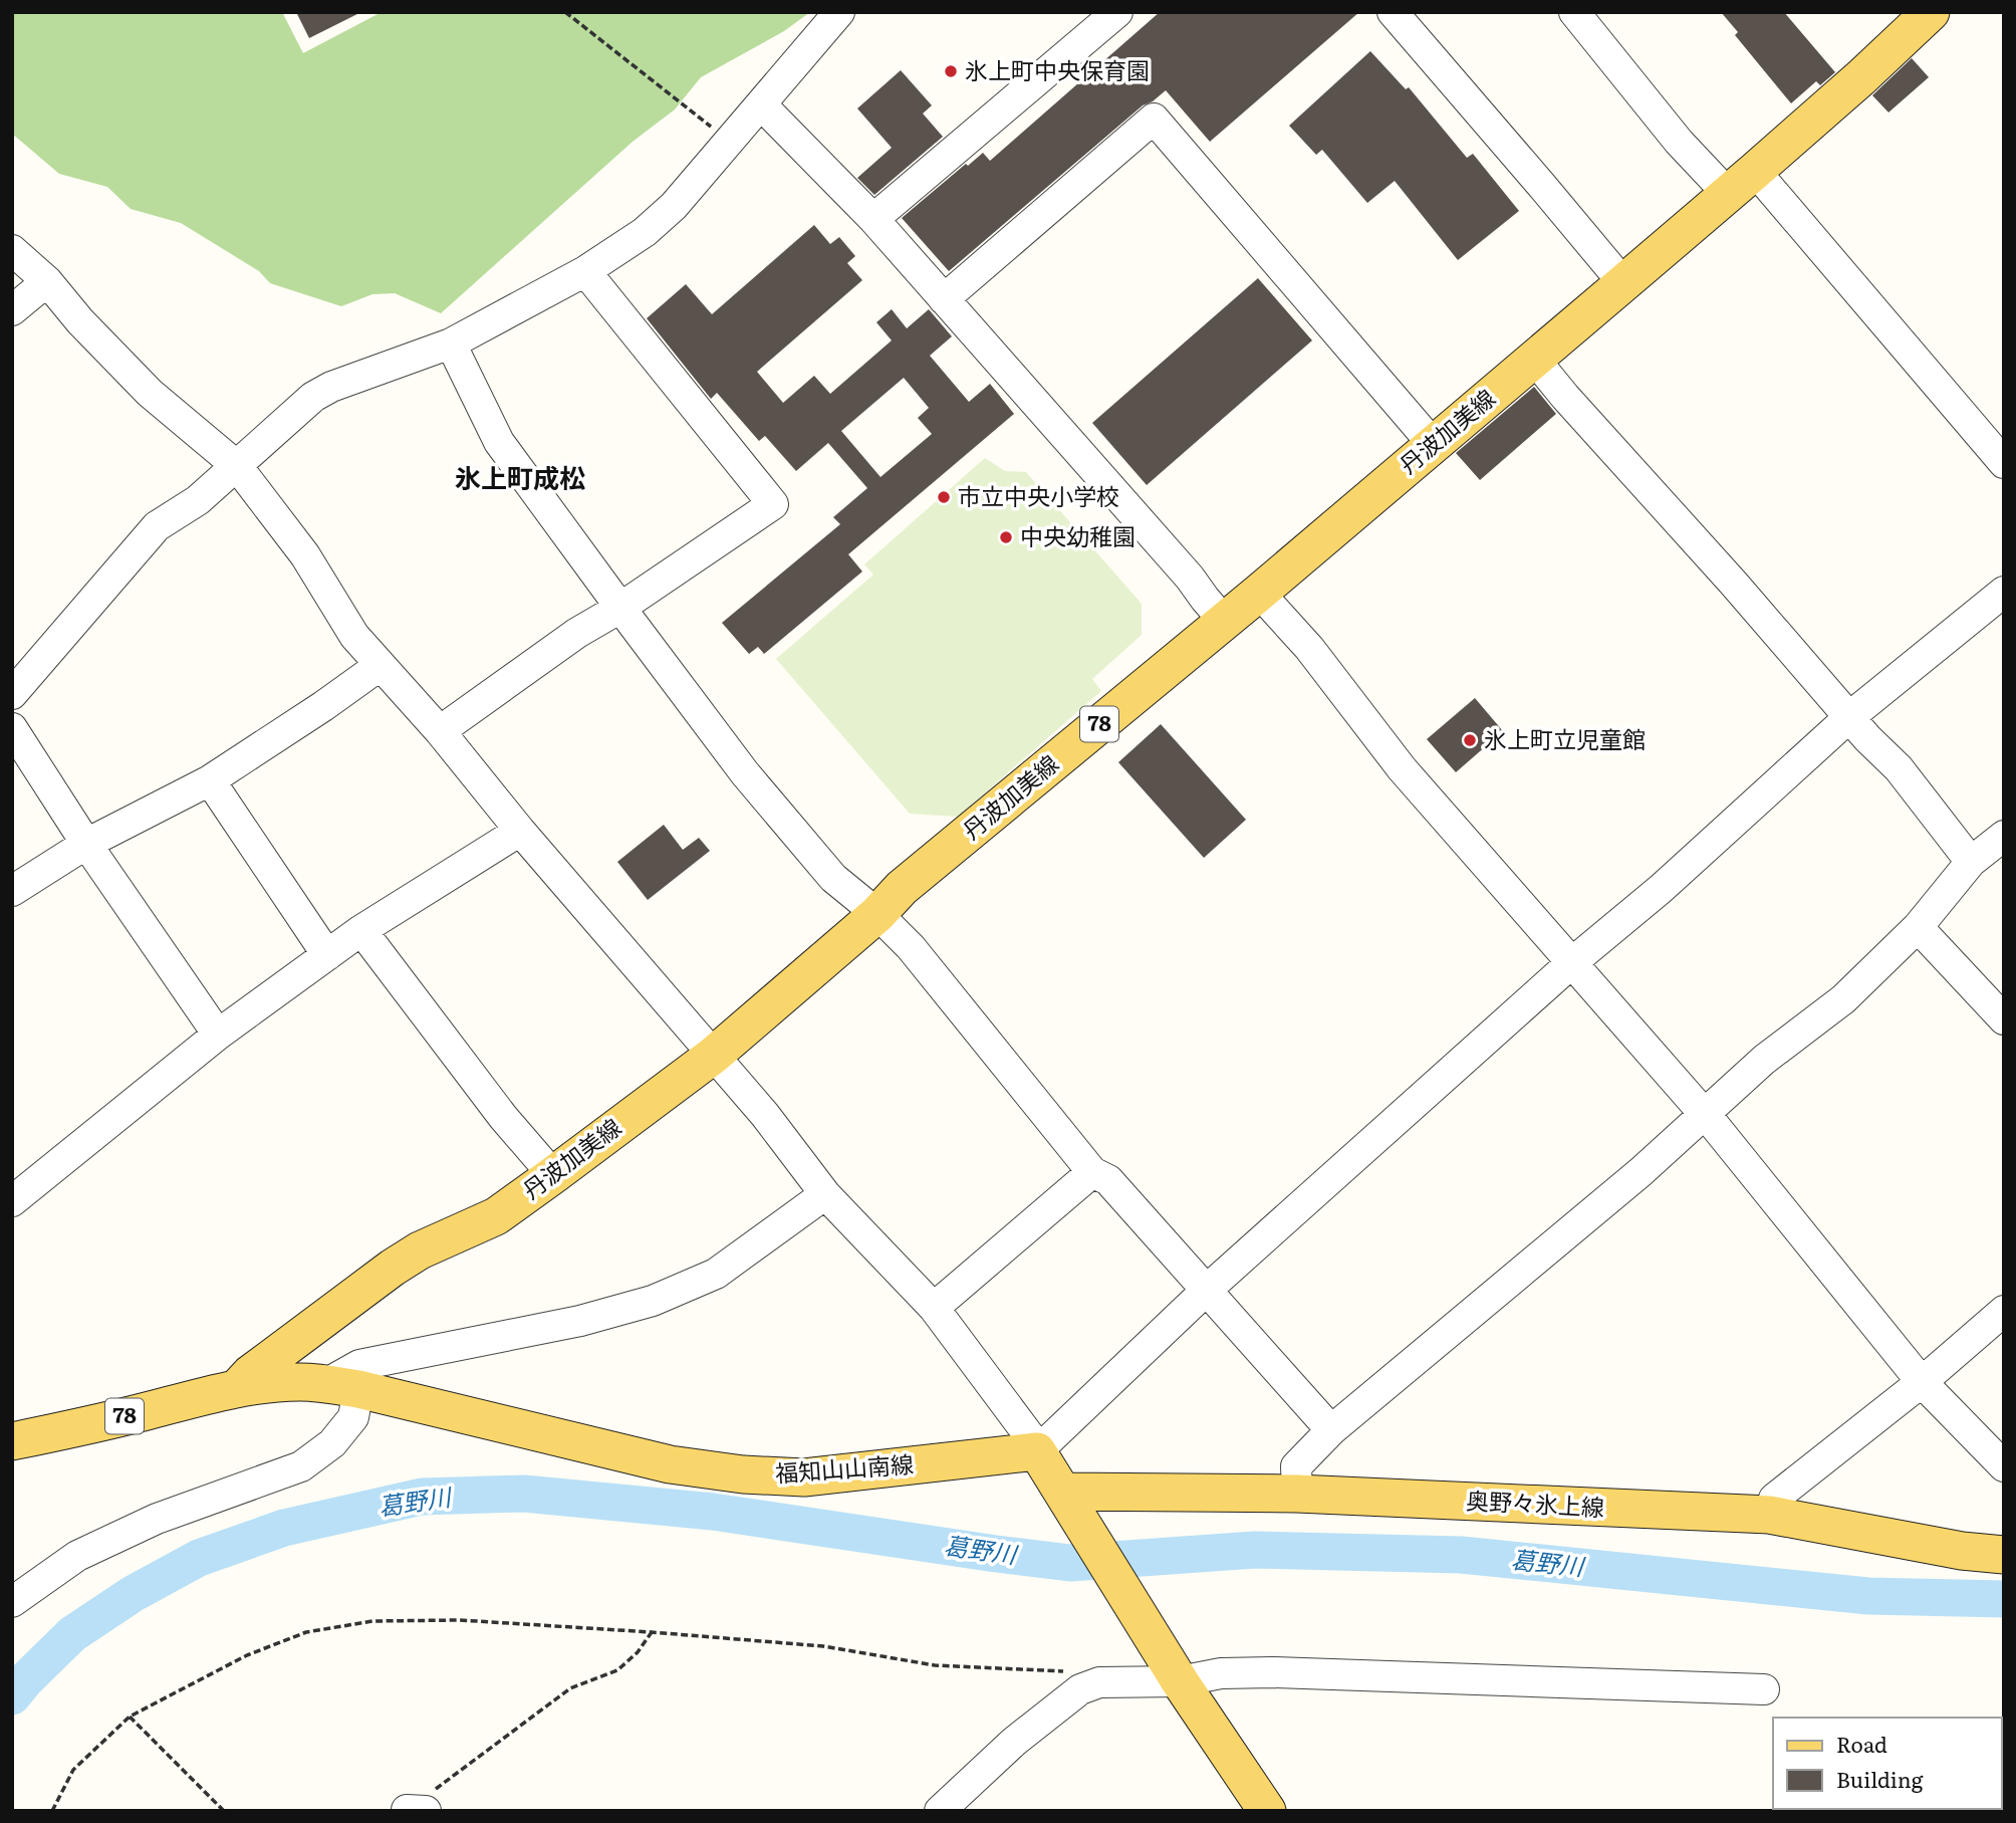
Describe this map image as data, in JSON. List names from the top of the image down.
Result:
{
  "streets": {
    "main road": [
      "丹波加美線",
      "78",
      "福知山山南線",
      "奥野々氷上線"
    ]
  },
  "crossings": [
    ["丹波加美線", "福知山山南線"]
  ],
  "districts": ["氷上町成松"],
  "water": ["葛野川"],
  "places": [
    "氷上町中央保育園",
    "市立中央小学校",
    "中央幼稚園",
    "氷上町立児童館"
  ],
  "legend": ["Road", "Building"]
}
